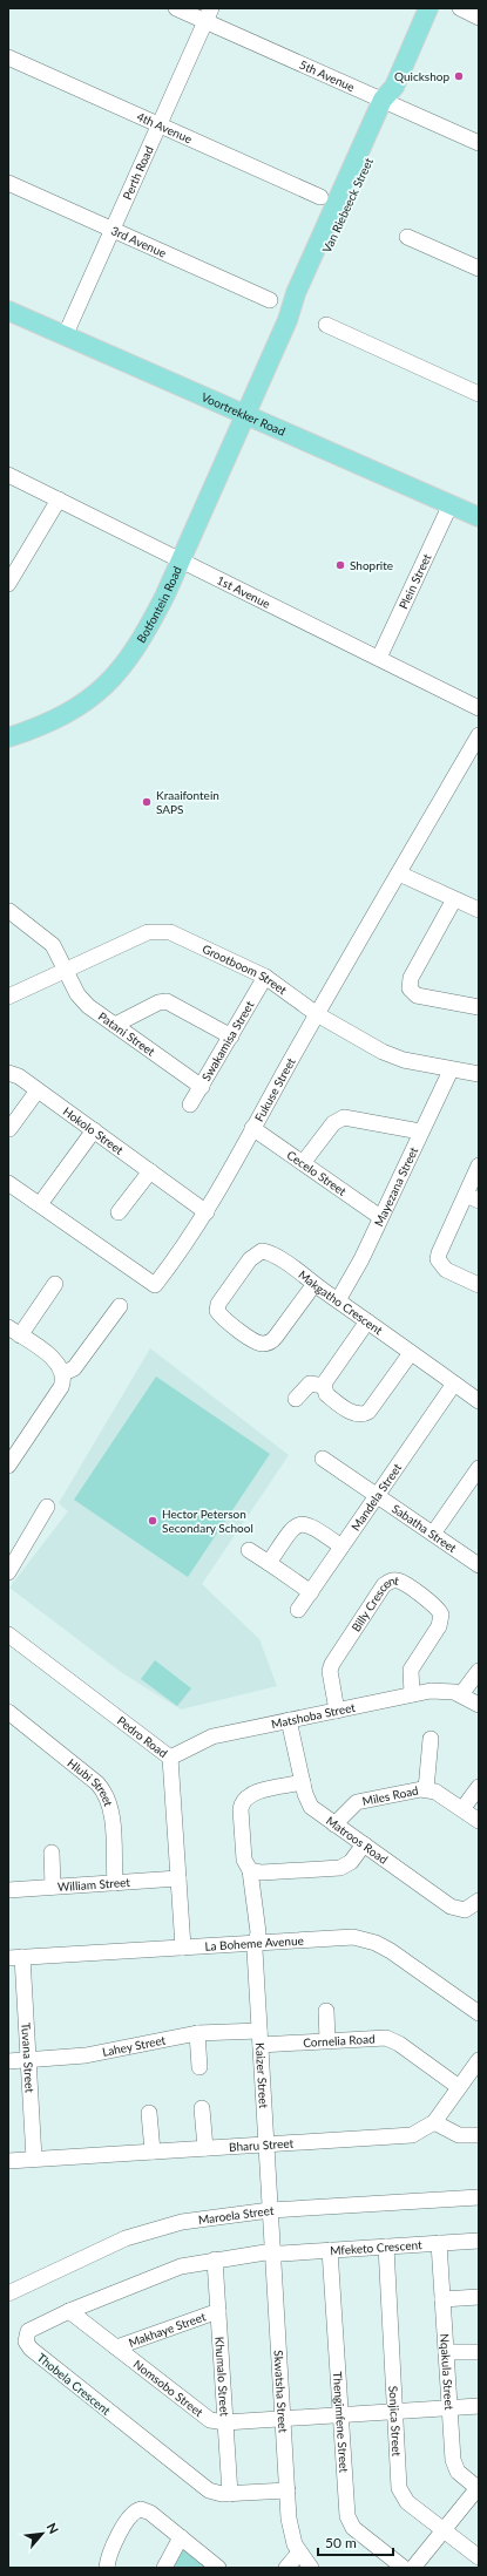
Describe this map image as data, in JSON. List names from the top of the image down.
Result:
{
  "streets": {
    "main road": ["Van Riebeeck Street", "Voortrekker Road", "Botfontein Road"],
    "street": [
      "5th Avenue",
      "4th Avenue",
      "Perth Road",
      "3rd Avenue",
      "Plein Street",
      "1st Avenue",
      "Grootboom Street",
      "Patani Street",
      "Swakamisa Street",
      "Fukuse Street",
      "Hokolo Street",
      "Cecelo Street",
      "Mayezana Street",
      "Makgatho Crescent",
      "Mandela Street",
      "Sabatha Street",
      "Billy Crescent",
      "Matshoba Street",
      "Pedro Road",
      "Hlubi Street",
      "Miles Road",
      "Matroos Road",
      "William Street",
      "La Boheme Avenue",
      "Cornelia Road",
      "Lahey Street",
      "Tuvana Street",
      "Kaizer Street",
      "Bharu Street",
      "Maroela Street",
      "Mfeketo Crescent",
      "Makhaye Street",
      "Nqakula Street",
      "Khumalo Street",
      "Thobela Crescent",
      "Nomsobo Street",
      "Skwatsha Street",
      "Sonjica Street",
      "Thengimfene Street"
    ]
  },
  "crossings": [
    ["5th Avenue", "Perth Road"],
    ["5th Avenue", "Van Riebeeck Street"],
    ["4th Avenue", "Perth Road"],
    ["Perth Road", "3rd Avenue"],
    ["Perth Road", "Voortrekker Road"],
    ["Van Riebeeck Street", "Voortrekker Road"],
    ["Van Riebeeck Street", "Botfontein Road"],
    ["Voortrekker Road", "Plein Street"],
    ["Voortrekker Road", "Botfontein Road"],
    ["Plein Street", "1st Avenue"],
    ["1st Avenue", "Botfontein Road"],
    ["Grootboom Street", "Patani Street"],
    ["Grootboom Street", "Swakamisa Street"],
    ["Grootboom Street", "Fukuse Street"],
    ["Grootboom Street", "Mayezana Street"],
    ["Patani Street", "Swakamisa Street"],
    ["Fukuse Street", "Hokolo Street"],
    ["Fukuse Street", "Cecelo Street"],
    ["Cecelo Street", "Mayezana Street"],
    ["Mayezana Street", "Makgatho Crescent"],
    ["Makgatho Crescent", "Mandela Street"],
    ["Mandela Street", "Sabatha Street"],
    ["Billy Crescent", "Matshoba Street"],
    ["Matshoba Street", "Pedro Road"],
    ["Matshoba Street", "Matroos Road"],
    ["Pedro Road", "William Street"],
    ["Pedro Road", "La Boheme Avenue"],
    ["Hlubi Street", "William Street"],
    ["Miles Road", "Matroos Road"],
    ["Matroos Road", "Kaizer Street"],
    ["La Boheme Avenue", "Tuvana Street"],
    ["La Boheme Avenue", "Kaizer Street"],
    ["Cornelia Road", "Lahey Street"],
    ["Cornelia Road", "Kaizer Street"],
    ["Cornelia Road", "Bharu Street"],
    ["Lahey Street", "Tuvana Street"],
    ["Lahey Street", "Kaizer Street"],
    ["Tuvana Street", "Bharu Street"],
    ["Kaizer Street", "Bharu Street"],
    ["Kaizer Street", "Maroela Street"],
    ["Kaizer Street", "Skwatsha Street"],
    ["Maroela Street", "Skwatsha Street"],
    ["Mfeketo Crescent", "Nqakula Street"],
    ["Mfeketo Crescent", "Thobela Crescent"],
    ["Mfeketo Crescent", "Skwatsha Street"],
    ["Mfeketo Crescent", "Sonjica Street"],
    ["Mfeketo Crescent", "Thengimfene Street"],
    ["Makhaye Street", "Khumalo Street"],
    ["Makhaye Street", "Nomsobo Street"],
    ["Nqakula Street", "Nomsobo Street"],
    ["Khumalo Street", "Thobela Crescent"],
    ["Khumalo Street", "Nomsobo Street"],
    ["Thobela Crescent", "Nomsobo Street"],
    ["Thobela Crescent", "Skwatsha Street"],
    ["Nomsobo Street", "Skwatsha Street"],
    ["Nomsobo Street", "Sonjica Street"],
    ["Nomsobo Street", "Thengimfene Street"]
  ],
  "places": [
    "Quickshop",
    "Shoprite",
    "Kraaifontein SAPS",
    "Hector Peterson Secondary School"
  ],
  "scale_bar": "50 m",
  "north": "top right"
}
